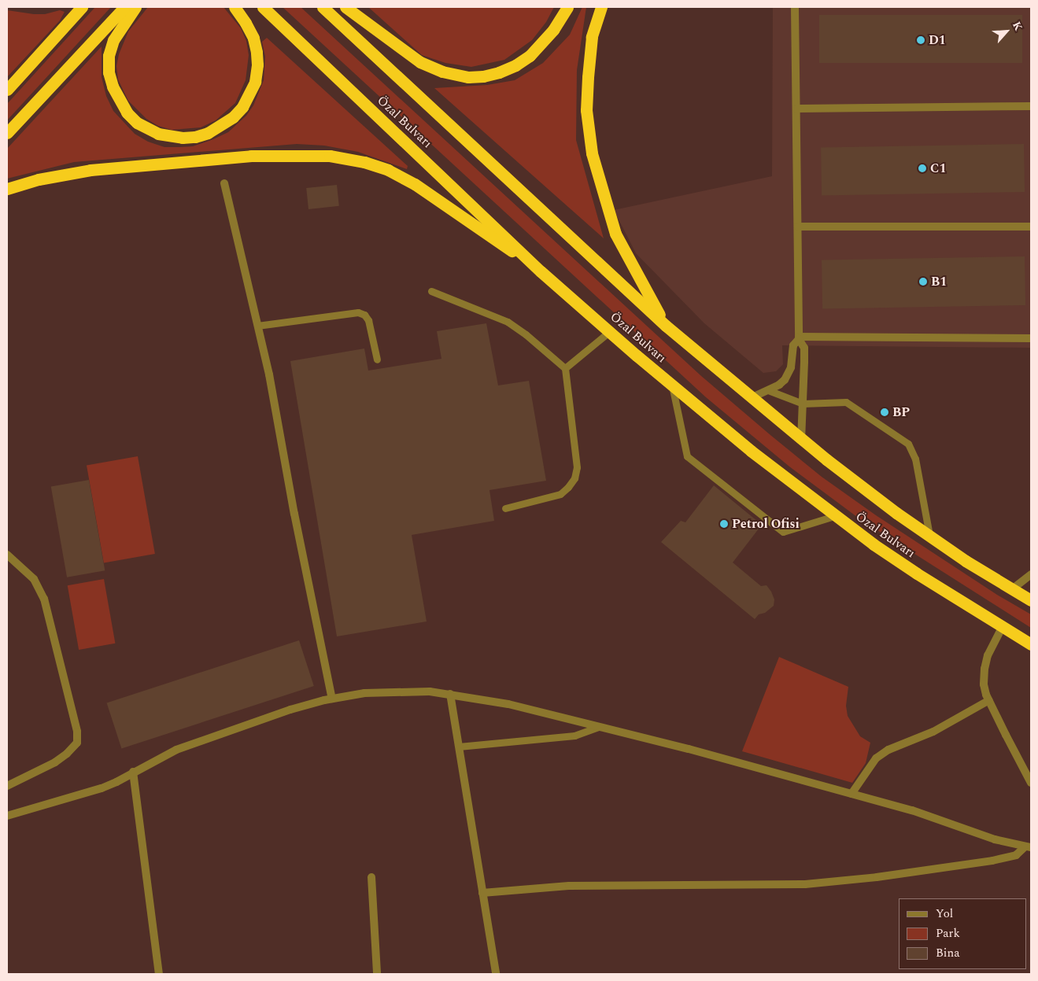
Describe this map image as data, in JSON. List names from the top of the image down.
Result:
{
  "streets": {
    "highway": ["Özal Bulvarı"]
  },
  "places": [
    "D1",
    "C1",
    "B1",
    "BP",
    "Petrol Ofisi"
  ],
  "legend": ["Yol", "Park", "Bina"],
  "north": "top right"
}
